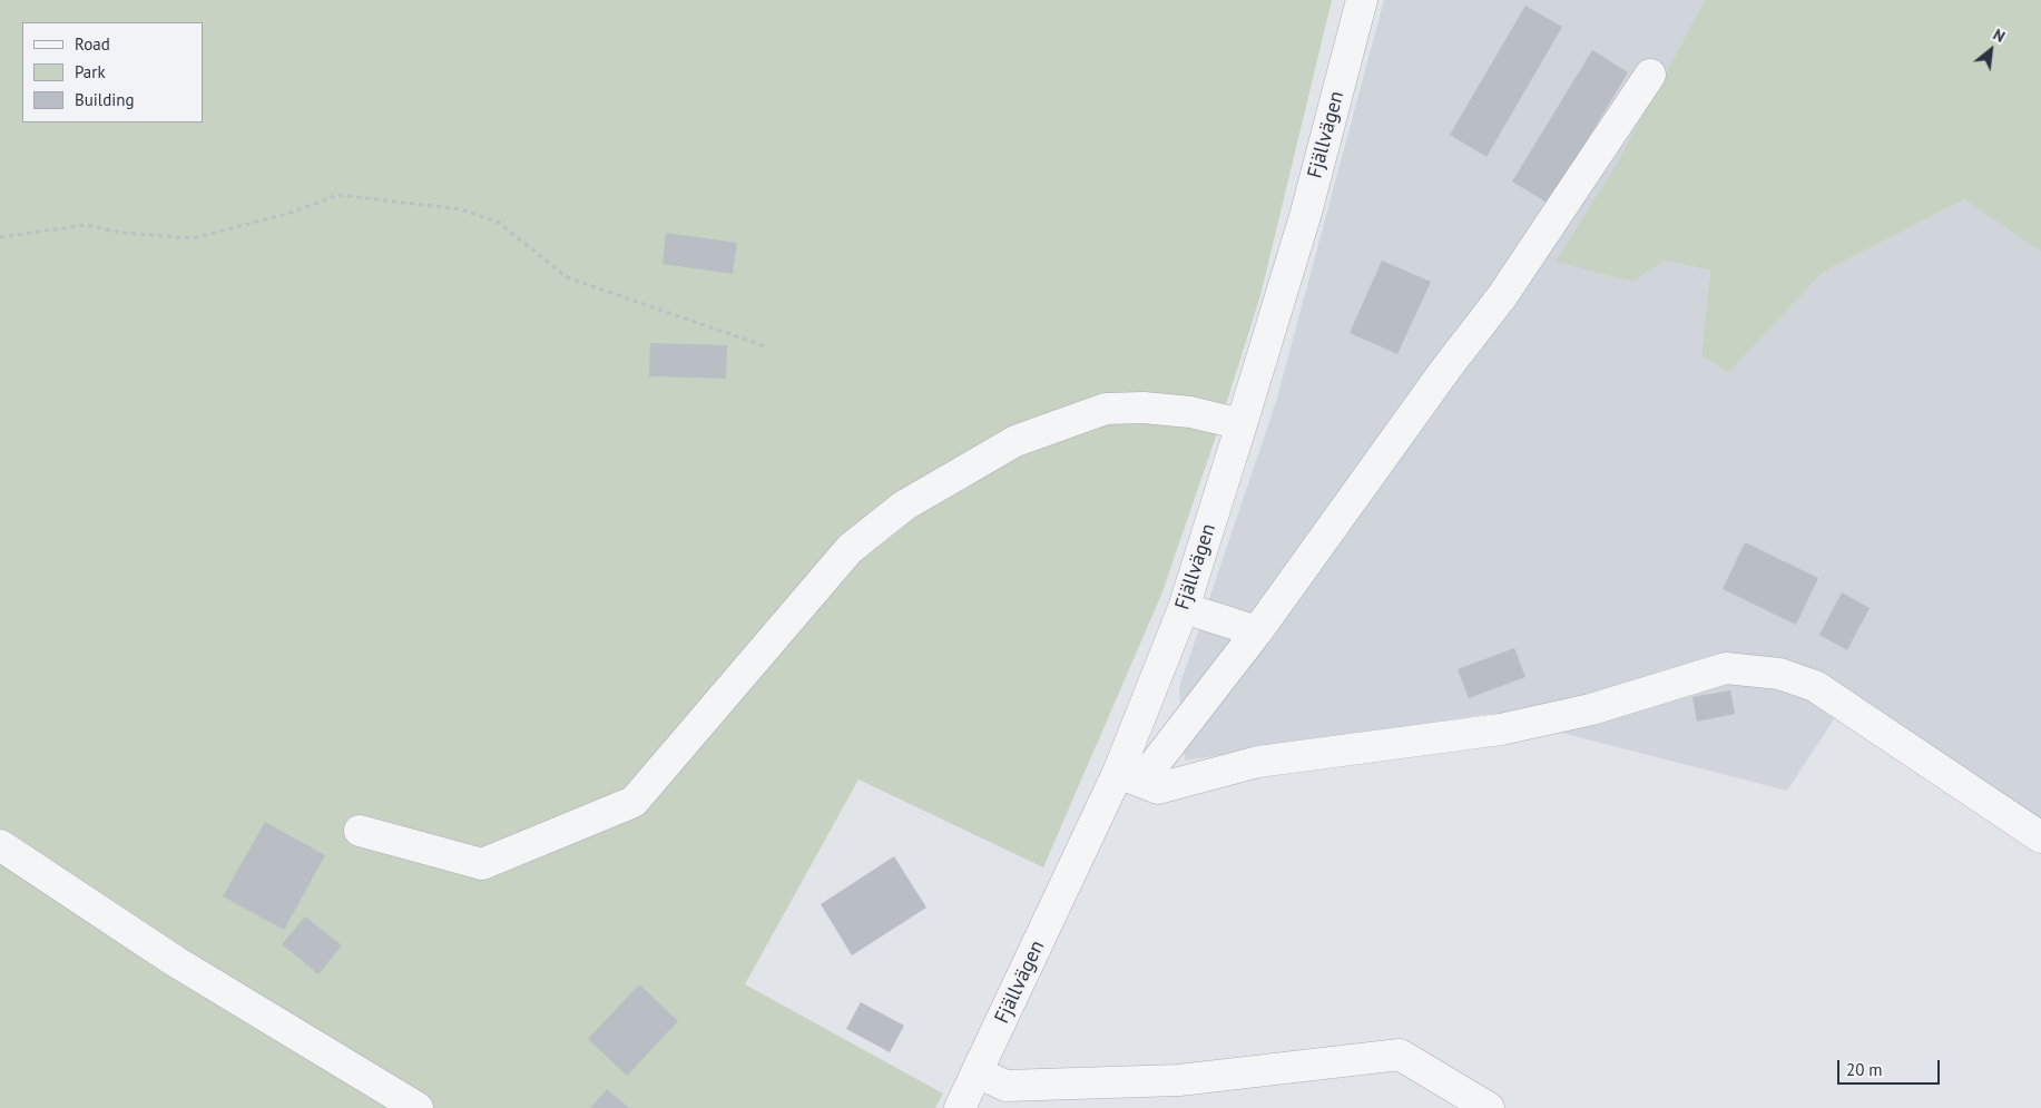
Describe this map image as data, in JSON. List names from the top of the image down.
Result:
{
  "streets": {
    "street": ["Fjällvägen"]
  },
  "legend": ["Road", "Park", "Building"],
  "scale_bar": "20 m",
  "north": "top right"
}
